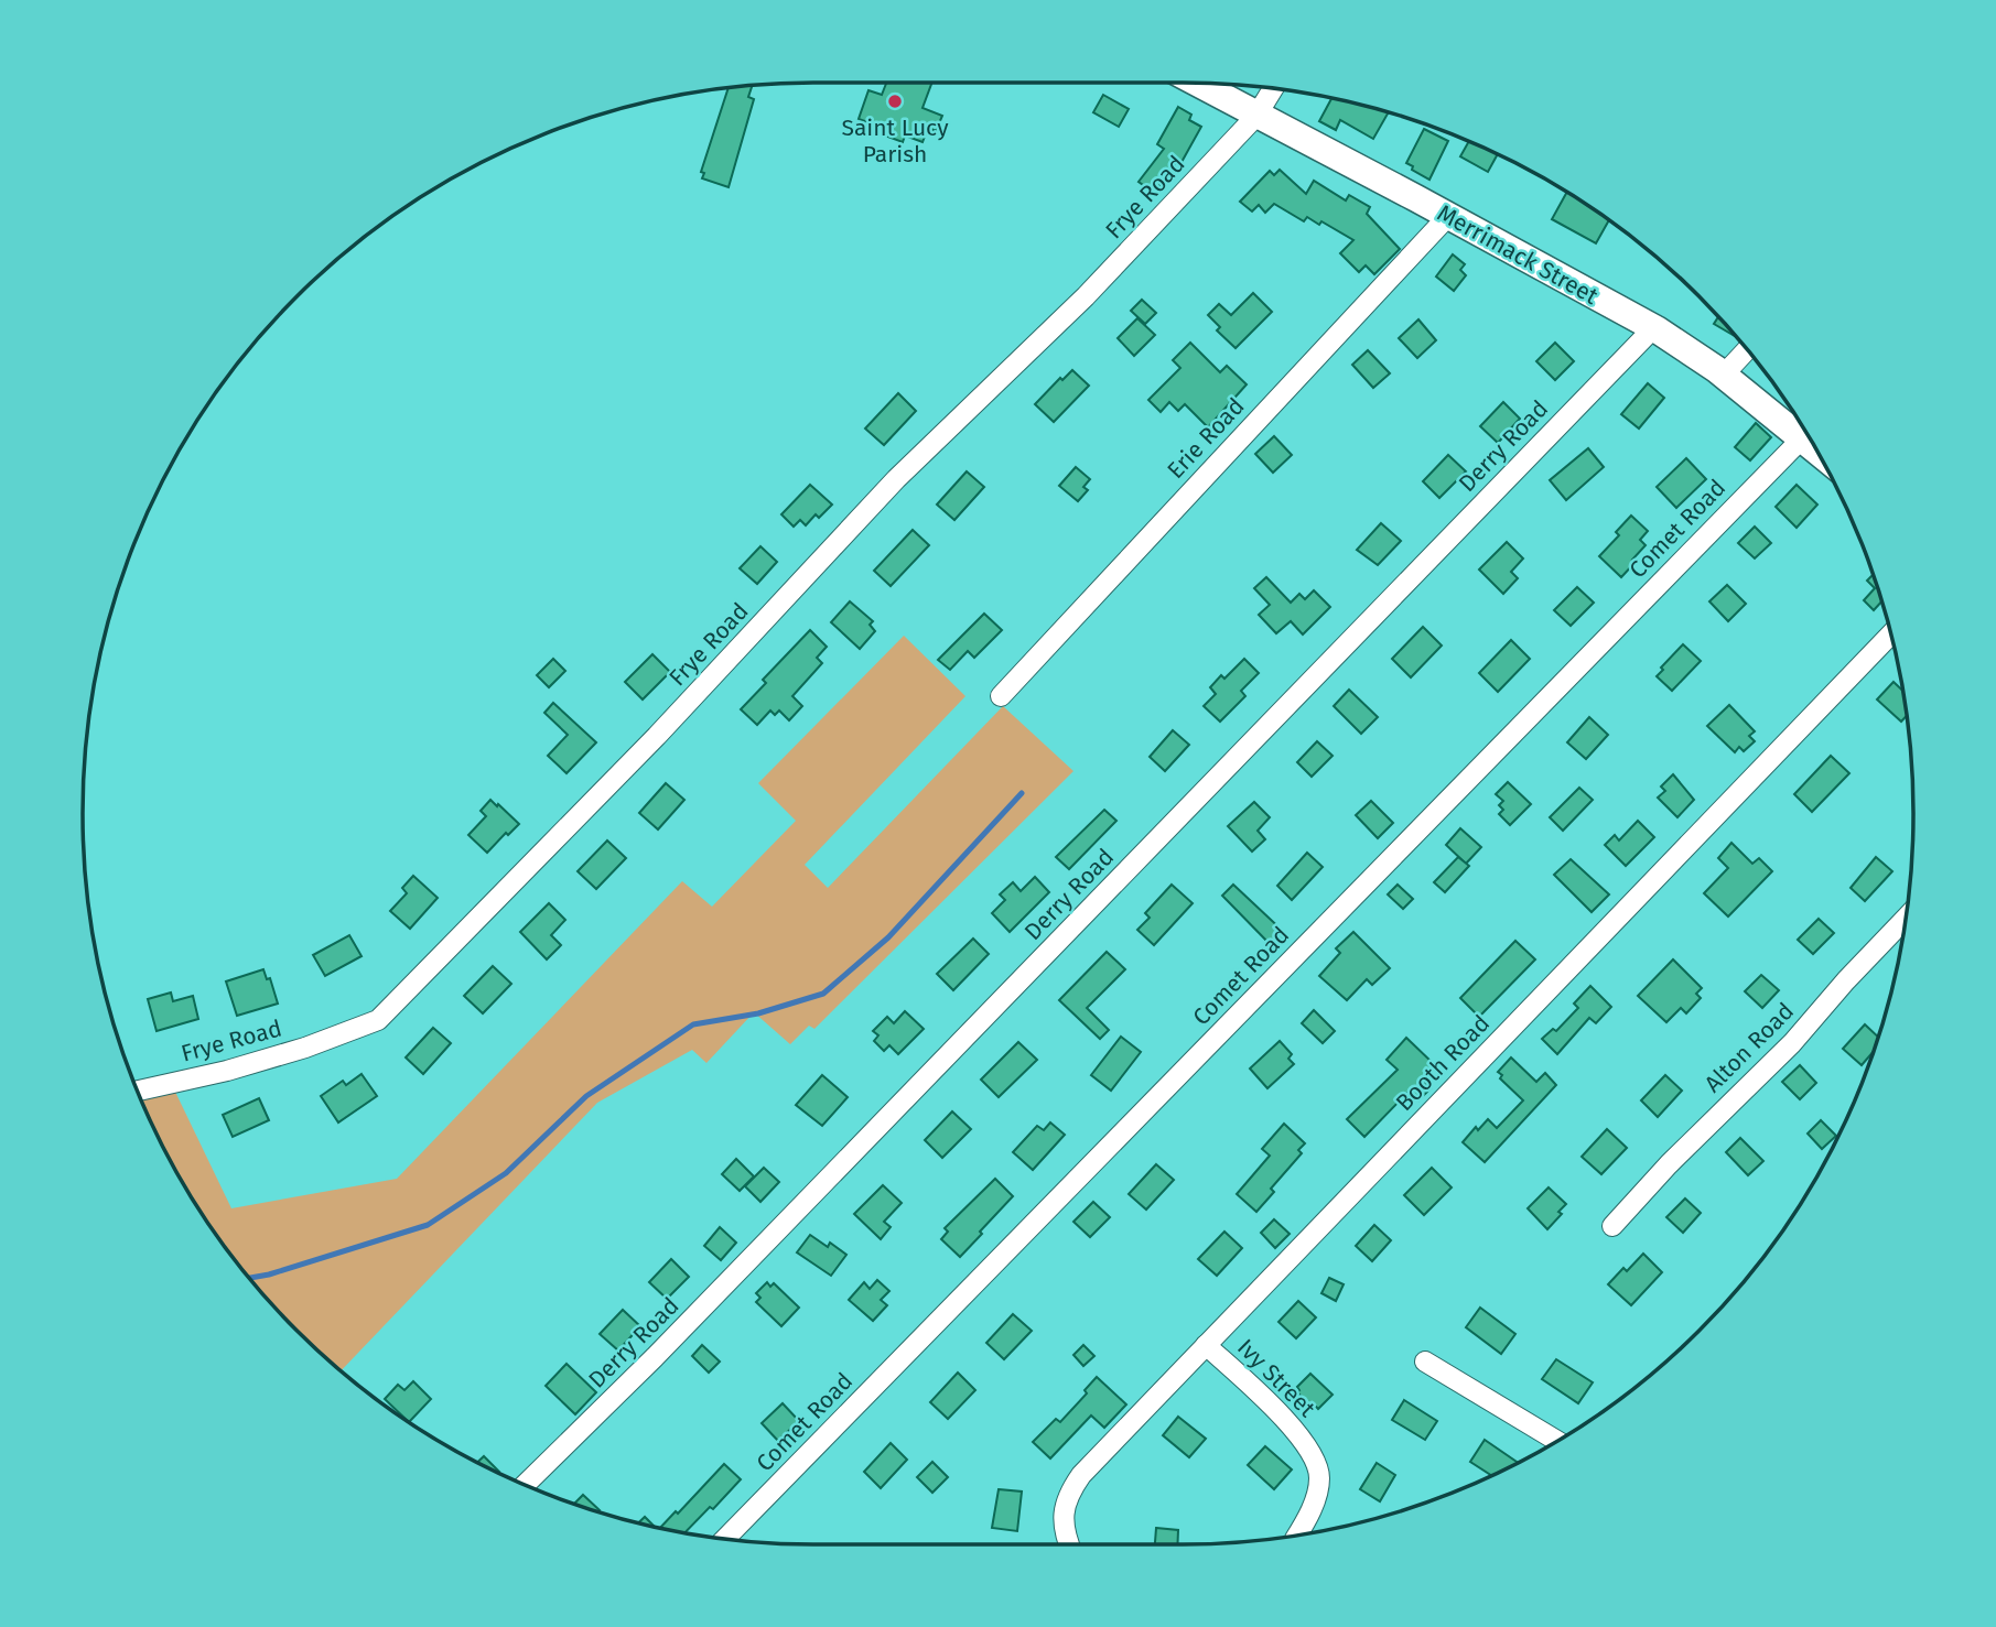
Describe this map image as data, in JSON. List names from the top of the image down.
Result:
{
  "streets": {
    "main road": ["Merrimack Street"],
    "street": [
      "Frye Road",
      "Erie Road",
      "Derry Road",
      "Comet Road",
      "Alton Road",
      "Booth Road",
      "Ivy Street"
    ]
  },
  "crossings": [
    ["Frye Road", "Merrimack Street"],
    ["Merrimack Street", "Erie Road"],
    ["Merrimack Street", "Derry Road"],
    ["Merrimack Street", "Comet Road"],
    ["Booth Road", "Ivy Street"]
  ],
  "places": ["Saint Lucy Parish"]
}
